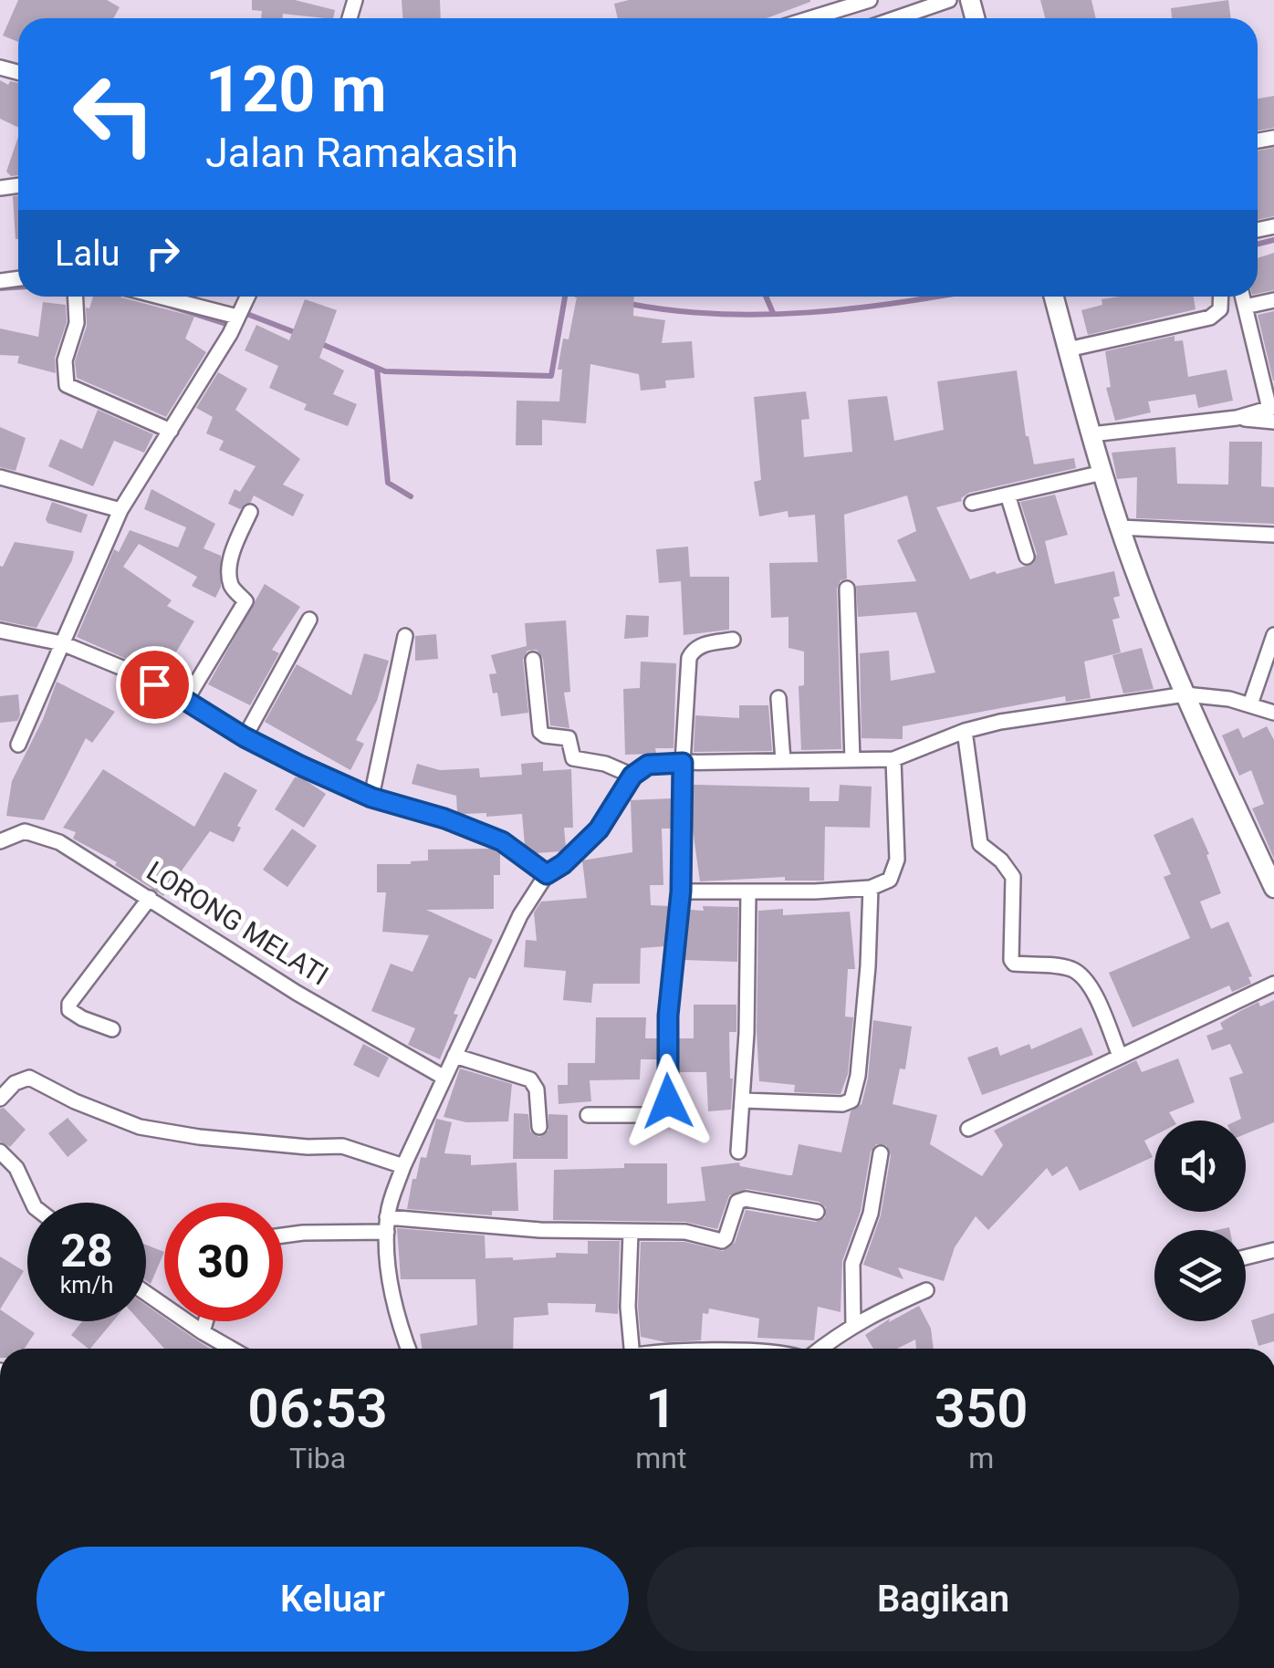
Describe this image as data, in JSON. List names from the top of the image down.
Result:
{
  "streets": {
    "street": ["LORONG MELATI"]
  },
  "page": {
    "turn": ["120 m", "Jalan Ramakasih"],
    "then": "Lalu",
    "speed": "28 km/h",
    "limit": "30",
    "eta": [
      "06:53",
      "Tiba",
      "1",
      "mnt",
      "350",
      "m"
    ],
    "buttons": ["Keluar", "Bagikan"]
  }
}
